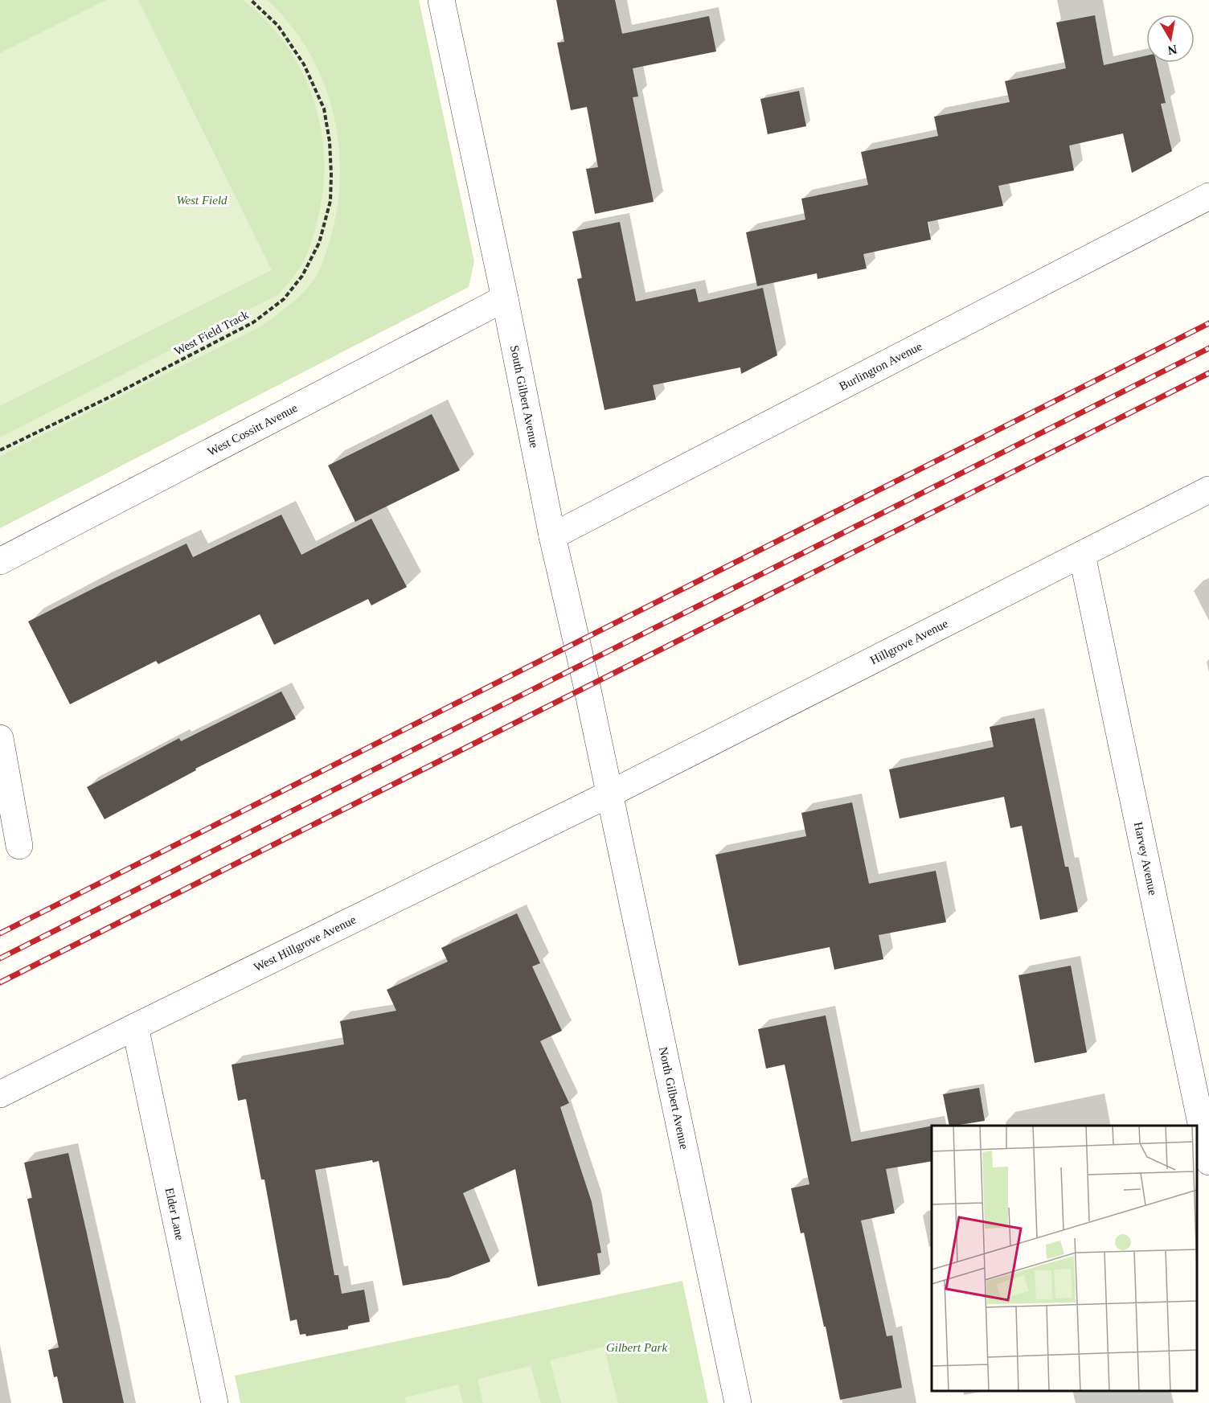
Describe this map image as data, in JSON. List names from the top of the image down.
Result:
{
  "streets": {
    "street": [
      "Burlington Avenue",
      "South Gilbert Avenue",
      "West Cossitt Avenue",
      "Hillgrove Avenue",
      "Harvey Avenue",
      "West Hillgrove Avenue",
      "North Gilbert Avenue",
      "Elder Lane"
    ],
    "path": ["West Field Track"]
  },
  "crossings": [
    ["Burlington Avenue", "South Gilbert Avenue"],
    ["South Gilbert Avenue", "West Cossitt Avenue"],
    ["South Gilbert Avenue", "Hillgrove Avenue"],
    ["South Gilbert Avenue", "West Hillgrove Avenue"],
    ["South Gilbert Avenue", "North Gilbert Avenue"],
    ["Hillgrove Avenue", "Harvey Avenue"],
    ["Hillgrove Avenue", "West Hillgrove Avenue"],
    ["Hillgrove Avenue", "North Gilbert Avenue"],
    ["West Hillgrove Avenue", "North Gilbert Avenue"],
    ["West Hillgrove Avenue", "Elder Lane"]
  ],
  "parks": ["West Field", "Gilbert Park"],
  "north": "bottom"
}
